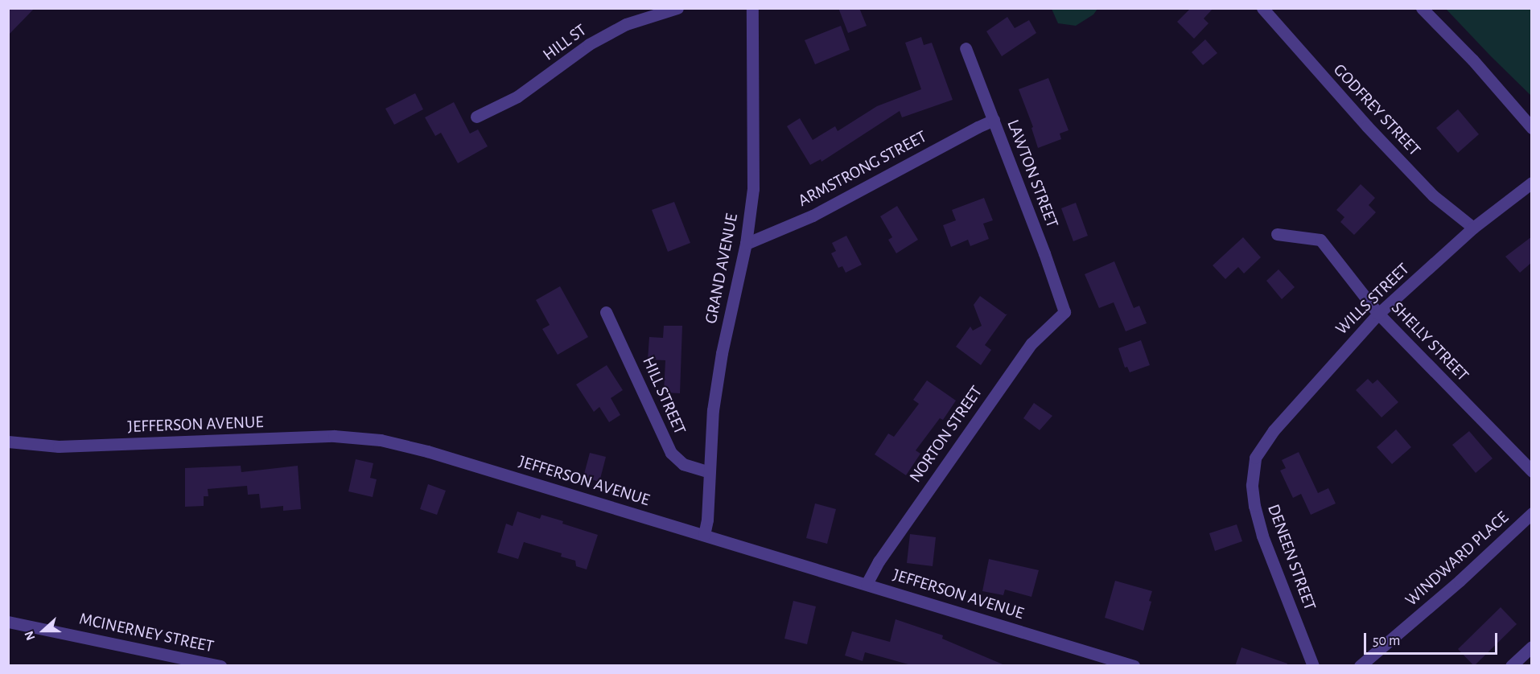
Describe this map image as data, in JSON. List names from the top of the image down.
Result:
{
  "streets": {
    "street": [
      "HILL ST",
      "GODFREY STREET",
      "ARMSTRONG STREET",
      "LAWTON STREET",
      "GRAND AVENUE",
      "WILLS STREET",
      "SHELLY STREET",
      "HILL STREET",
      "JEFFERSON AVENUE",
      "NORTON STREET",
      "DENEEN STREET",
      "WINDWARD PLACE",
      "MCINERNEY STREET"
    ]
  },
  "crossings": [
    ["GODFREY STREET", "WILLS STREET"],
    ["ARMSTRONG STREET", "LAWTON STREET"],
    ["ARMSTRONG STREET", "GRAND AVENUE"],
    ["LAWTON STREET", "NORTON STREET"],
    ["GRAND AVENUE", "HILL STREET"],
    ["GRAND AVENUE", "JEFFERSON AVENUE"],
    ["WILLS STREET", "SHELLY STREET"],
    ["WILLS STREET", "DENEEN STREET"],
    ["JEFFERSON AVENUE", "NORTON STREET"]
  ],
  "scale_bar": "50 m",
  "north": "left"
}
